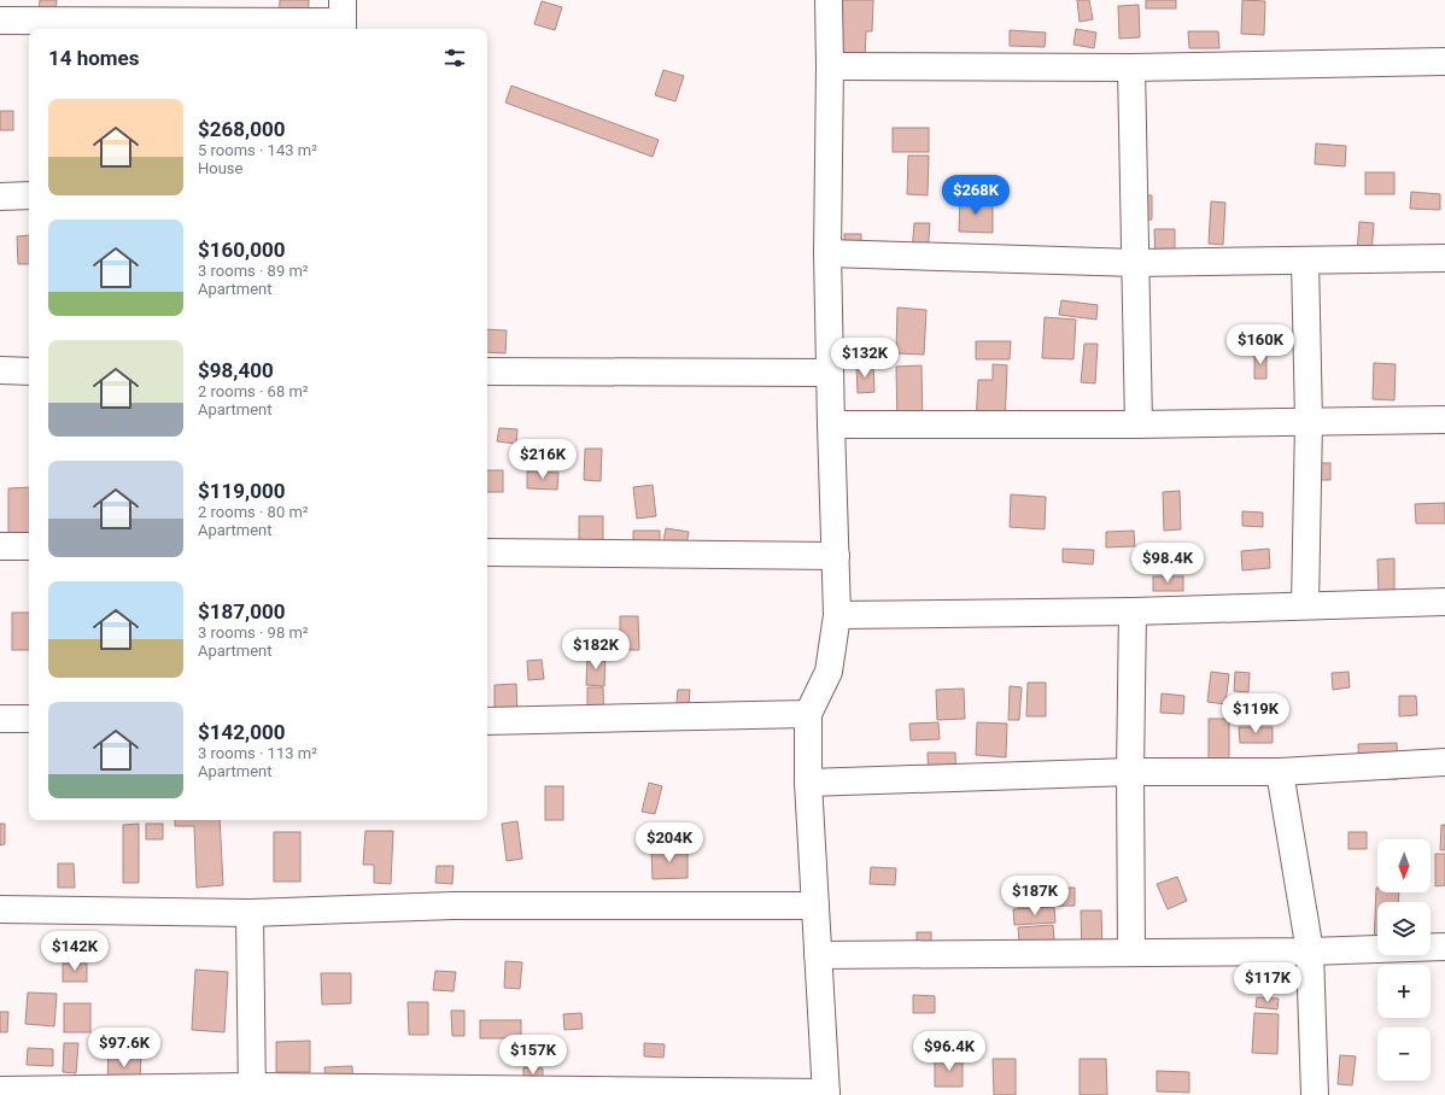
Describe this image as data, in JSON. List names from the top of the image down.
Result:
{
  "north": "bottom",
  "page": {
    "heading": "14 homes",
    "list": [
      {
        "name": "$268,000",
        "note": "5 rooms · 143 m² · House"
      },
      {
        "name": "$160,000",
        "note": "3 rooms · 89 m² · Apartment"
      },
      {
        "name": "$98,400",
        "note": "2 rooms · 68 m² · Apartment"
      },
      {
        "name": "$119,000",
        "note": "2 rooms · 80 m² · Apartment"
      },
      {
        "name": "$187,000",
        "note": "3 rooms · 98 m² · Apartment"
      },
      {
        "name": "$142,000",
        "note": "3 rooms · 113 m² · Apartment"
      }
    ],
    "price": [
      "$268K",
      "$160K",
      "$132K",
      "$216K",
      "$98.4K",
      "$182K",
      "$119K",
      "$204K",
      "$187K",
      "$142K",
      "$117K",
      "$97.6K",
      "$96.4K",
      "$157K"
    ],
    "map_buttons": ["+", "−"]
  }
}
